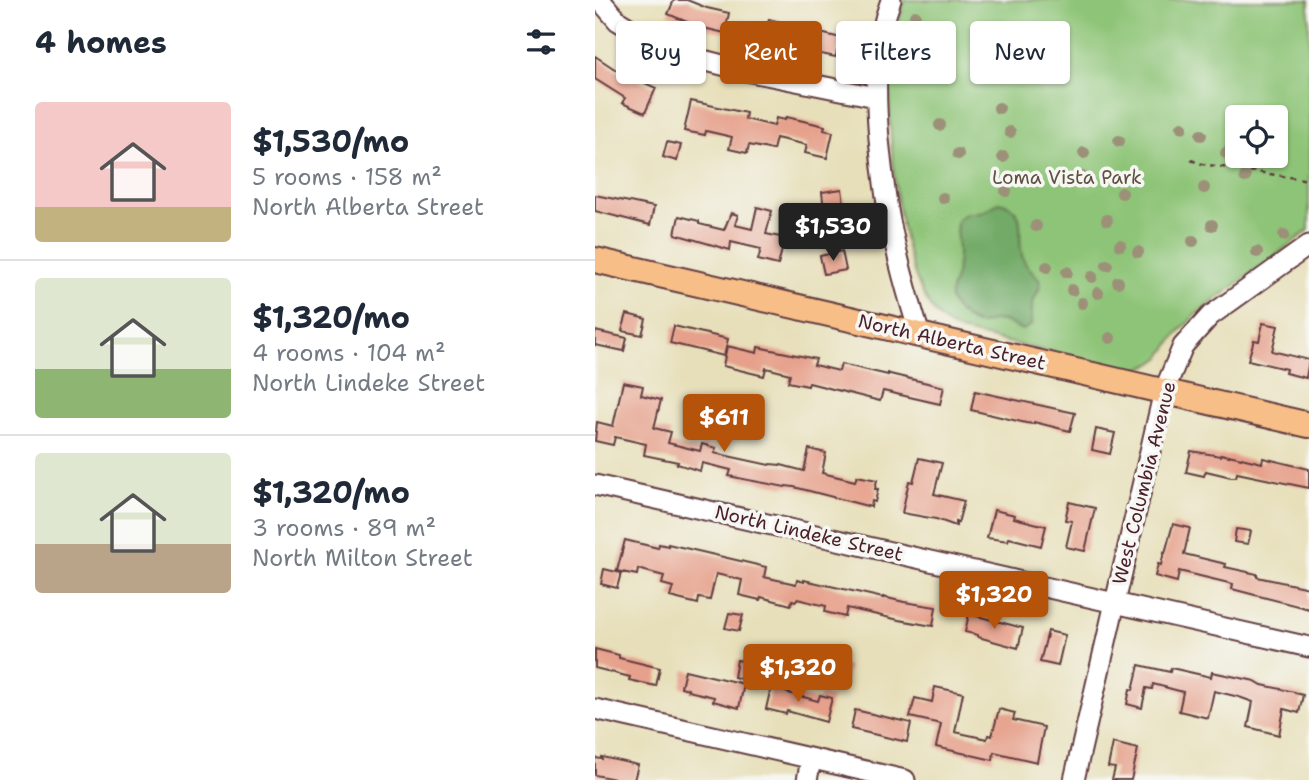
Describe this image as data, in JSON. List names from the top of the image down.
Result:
{
  "streets": {
    "main road": ["North Alberta Street"],
    "street": ["West Columbia Avenue", "North Lindeke Street"]
  },
  "crossings": [
    ["North Alberta Street", "West Columbia Avenue"],
    ["West Columbia Avenue", "North Lindeke Street"]
  ],
  "parks": ["Loma Vista Park"],
  "page": {
    "heading": "4 homes",
    "chip": [
      "Buy",
      "Rent",
      "Filters",
      "New"
    ],
    "list": [
      {
        "name": "$1,530/mo",
        "note": "5 rooms · 158 m² · North Alberta Street"
      },
      {
        "name": "$1,320/mo",
        "note": "4 rooms · 104 m² · North Lindeke Street"
      },
      {
        "name": "$1,320/mo",
        "note": "3 rooms · 89 m² · North Milton Street"
      }
    ],
    "price": [
      "$1,530",
      "$611",
      "$1,320",
      "$1,320"
    ]
  }
}
